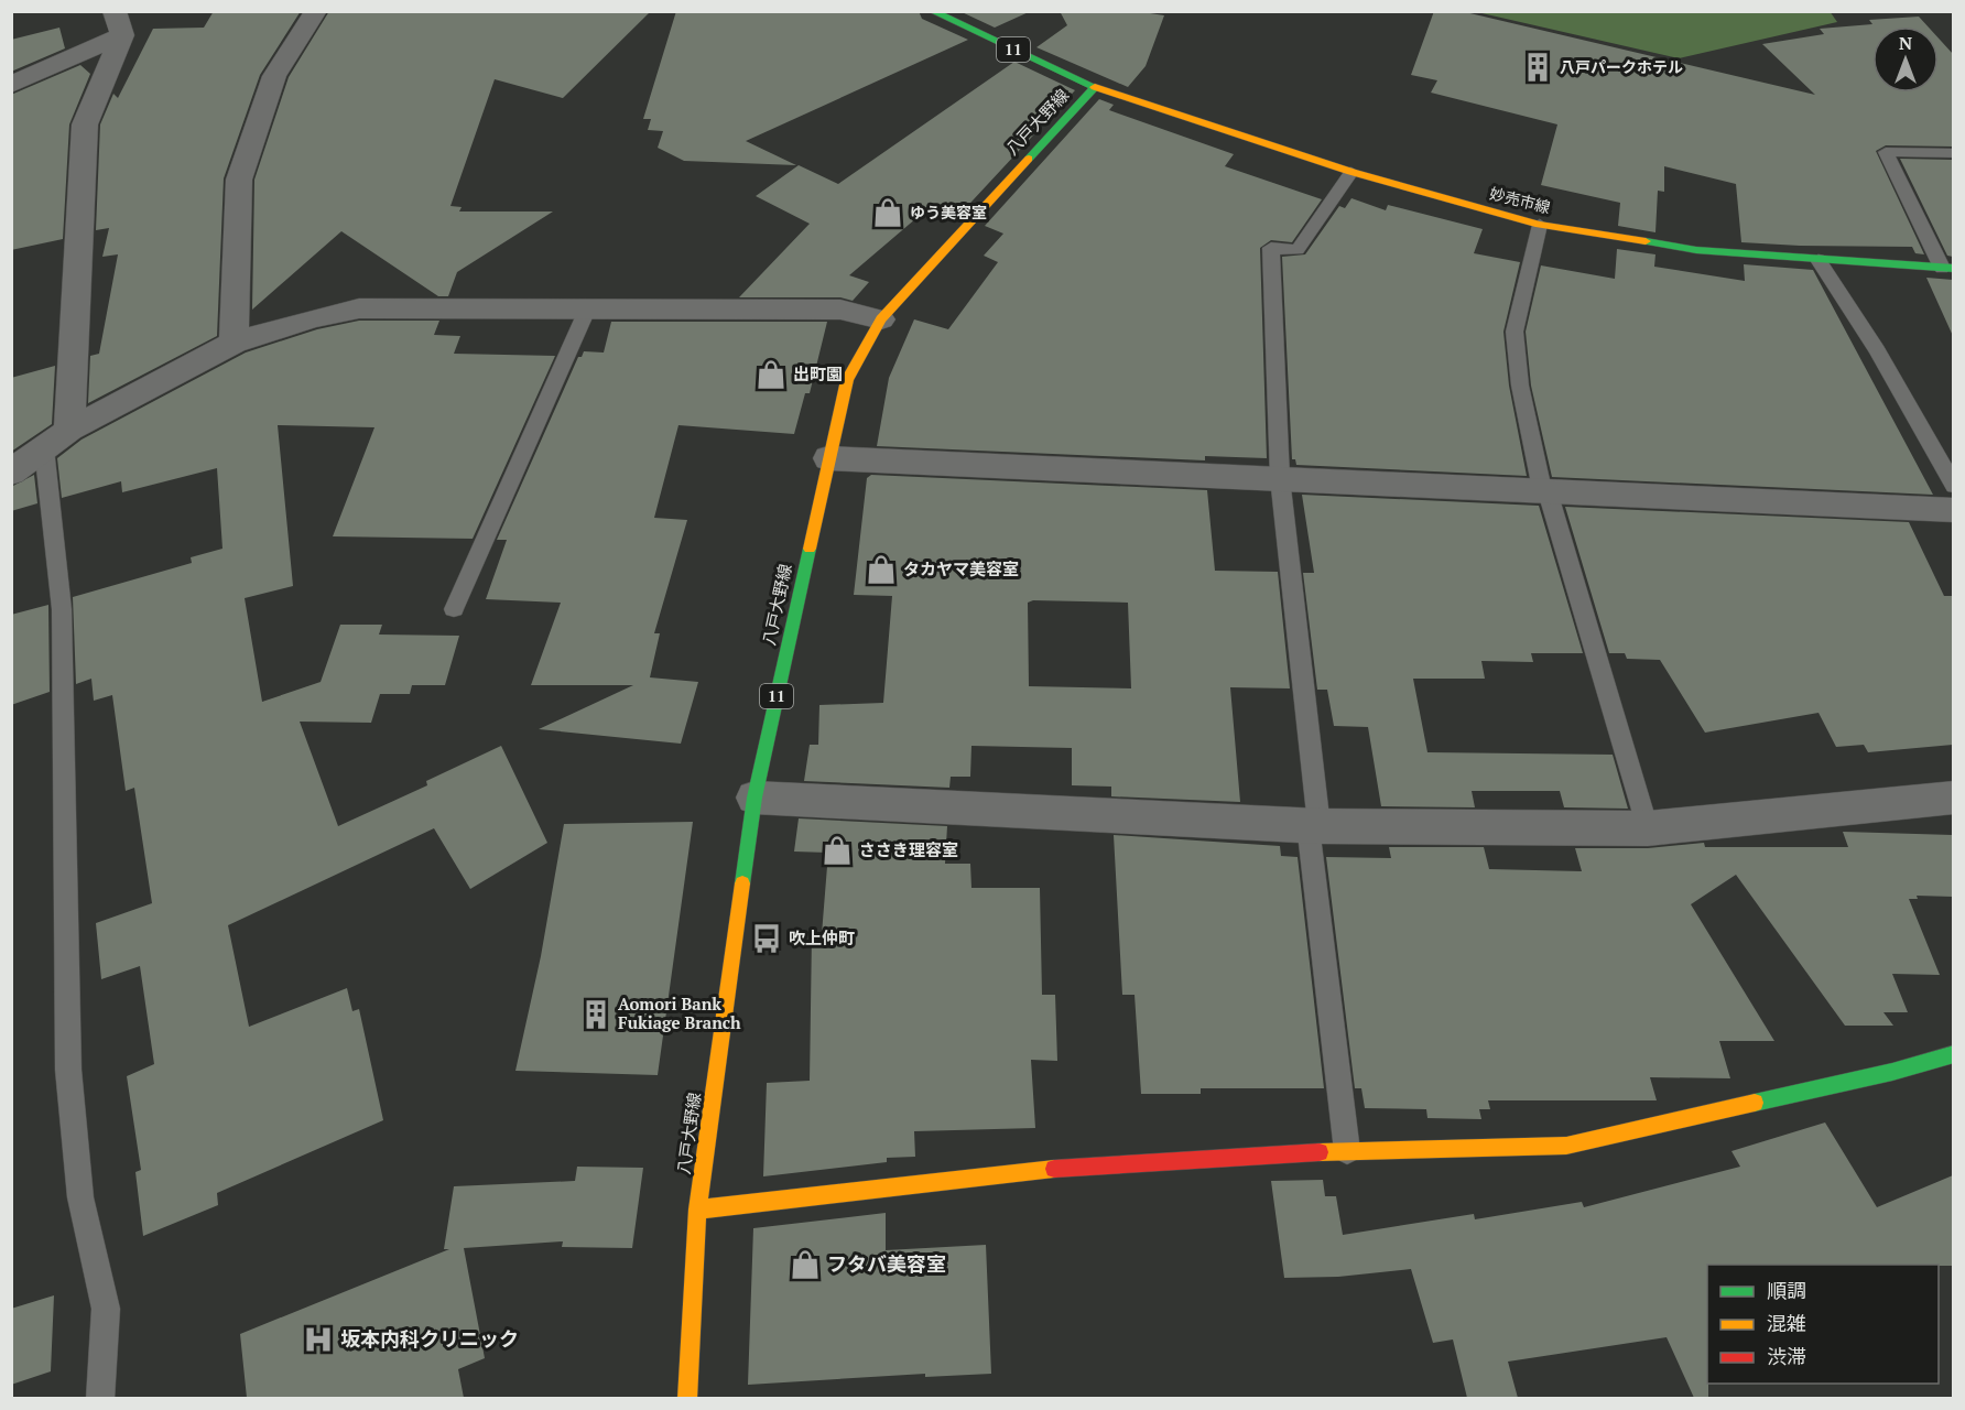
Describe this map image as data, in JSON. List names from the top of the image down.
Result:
{
  "streets": {
    "main road": ["11", "八戸大野線", "妙売市線"]
  },
  "crossings": [
    ["八戸大野線", "妙売市線"]
  ],
  "places": {
    "building": ["八戸パークホテル", "Aomori Bank Fukiage Branch"],
    "shop": [
      "ゆう美容室",
      "出町園",
      "タカヤマ美容室",
      "ささき理容室",
      "フタバ美容室"
    ],
    "bus stop": ["吹上仲町"],
    "hospital": ["坂本内科クリニック"]
  },
  "legend": ["順調", "混雑", "渋滞"],
  "north": "top"
}
